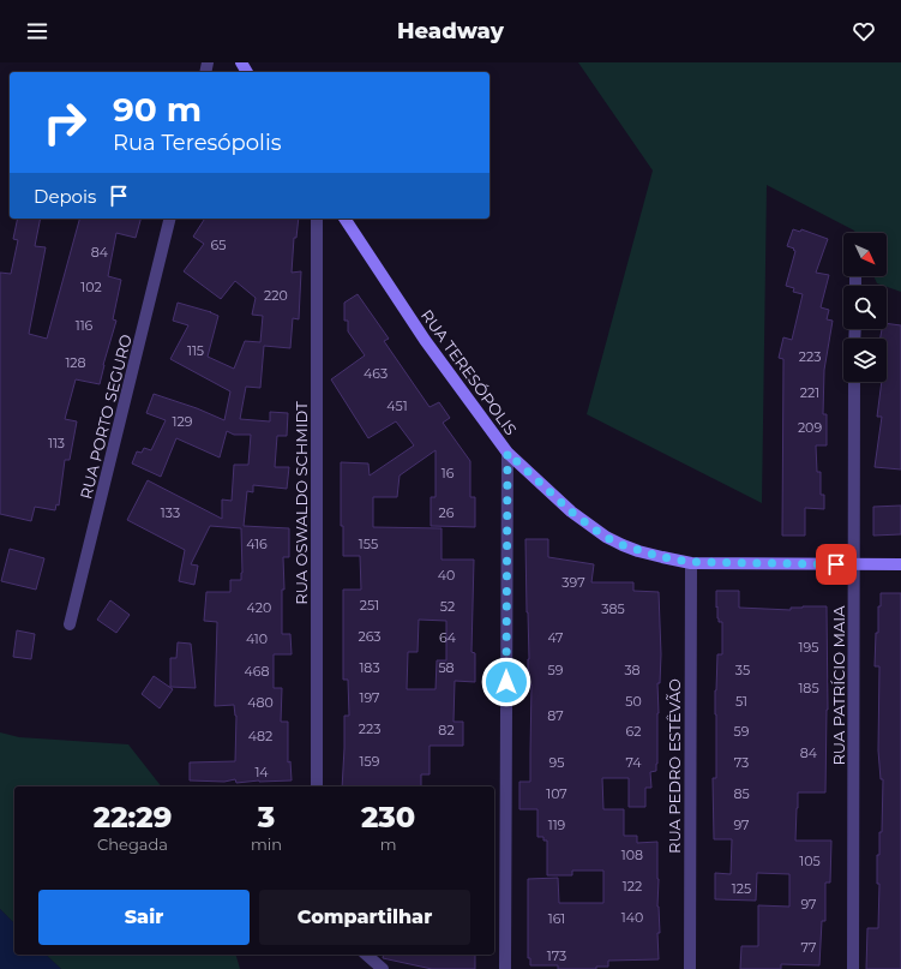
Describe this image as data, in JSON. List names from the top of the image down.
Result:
{
  "streets": {
    "street": [
      "RUA TERESÓPOLIS",
      "RUA PORTO SEGURO",
      "RUA OSWALDO SCHMIDT",
      "RUA PATRÍCIO MAIA",
      "RUA PEDRO ESTÊVÃO"
    ]
  },
  "crossings": [
    ["RUA TERESÓPOLIS", "RUA PATRÍCIO MAIA"],
    ["RUA TERESÓPOLIS", "RUA PEDRO ESTÊVÃO"]
  ],
  "house_numbers": [
    "65",
    "84",
    "102",
    "220",
    "116",
    "115",
    "223",
    "128",
    "463",
    "221",
    "451",
    "129",
    "209",
    "113",
    "16",
    "133",
    "26",
    "416",
    "155",
    "40",
    "397",
    "251",
    "52",
    "420",
    "385",
    "263",
    "64",
    "47",
    "410",
    "195",
    "183",
    "58",
    "59",
    "38",
    "35",
    "468",
    "185",
    "197",
    "50",
    "51",
    "480",
    "87",
    "223",
    "82",
    "62",
    "59",
    "482",
    "84",
    "159",
    "95",
    "74",
    "73",
    "14",
    "107",
    "85",
    "119",
    "97",
    "108",
    "105",
    "122",
    "125",
    "97",
    "140",
    "161",
    "77",
    "173"
  ],
  "north": "bottom right",
  "page": {
    "header": "Headway",
    "turn": ["90 m", "Rua Teresópolis"],
    "then": "Depois",
    "eta": [
      "22:29",
      "Chegada",
      "3",
      "min",
      "230",
      "m"
    ],
    "buttons": ["Sair", "Compartilhar"]
  }
}
